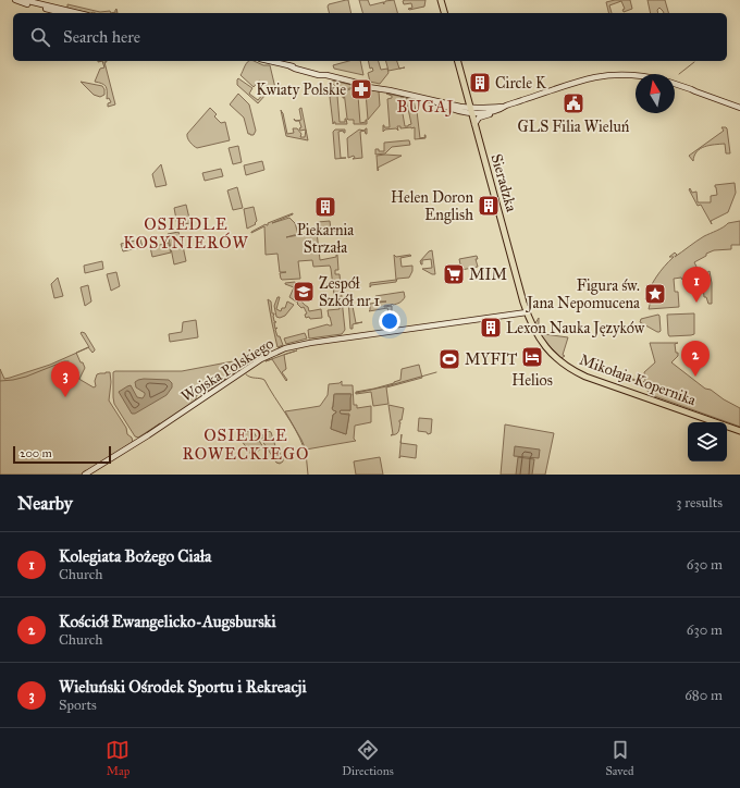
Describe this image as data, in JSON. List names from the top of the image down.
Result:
{
  "streets": {
    "main road": ["Sieradzka", "Mikołaja Kopernika"],
    "street": ["Wojska Polskiego"]
  },
  "crossings": [
    ["Sieradzka", "Wojska Polskiego"],
    ["Sieradzka", "Mikołaja Kopernika"],
    ["Wojska Polskiego", "Mikołaja Kopernika"]
  ],
  "districts": ["BUGAJ", "OSIEDLE KOSYNIERÓW", "OSIEDLE ROWECKIEGO"],
  "places": {
    "building": [
      "Circle K",
      "Helen Doron English",
      "Piekarnia Strzała",
      "Lexon Nauka Języków"
    ],
    "pharmacy": ["Kwiaty Polskie"],
    "public building": ["GLS Filia Wieluń"],
    "supermarket": ["MIM"],
    "school or university": ["Zespół Szkół nr 1"],
    "place": ["Figura św. Jana Nepomucena"],
    "hotel": ["Helios"],
    "sports": ["MYFIT"]
  },
  "scale_bar": "200 m",
  "north": "top",
  "page": {
    "search": "Search here",
    "pins": ["1", "2", "3"],
    "scale": "200 m",
    "heading": ["Nearby", "3 results"],
    "list": [
      {
        "mark": "1",
        "name": "Kolegiata Bożego Ciała",
        "note": "Church",
        "value": "630 m"
      },
      {
        "mark": "2",
        "name": "Kościół Ewangelicko-Augsburski",
        "note": "Church",
        "value": "630 m"
      },
      {
        "mark": "3",
        "name": "Wieluński Ośrodek Sportu i Rekreacji",
        "note": "Sports",
        "value": "680 m"
      }
    ],
    "nav": ["Map", "Directions", "Saved"]
  }
}
